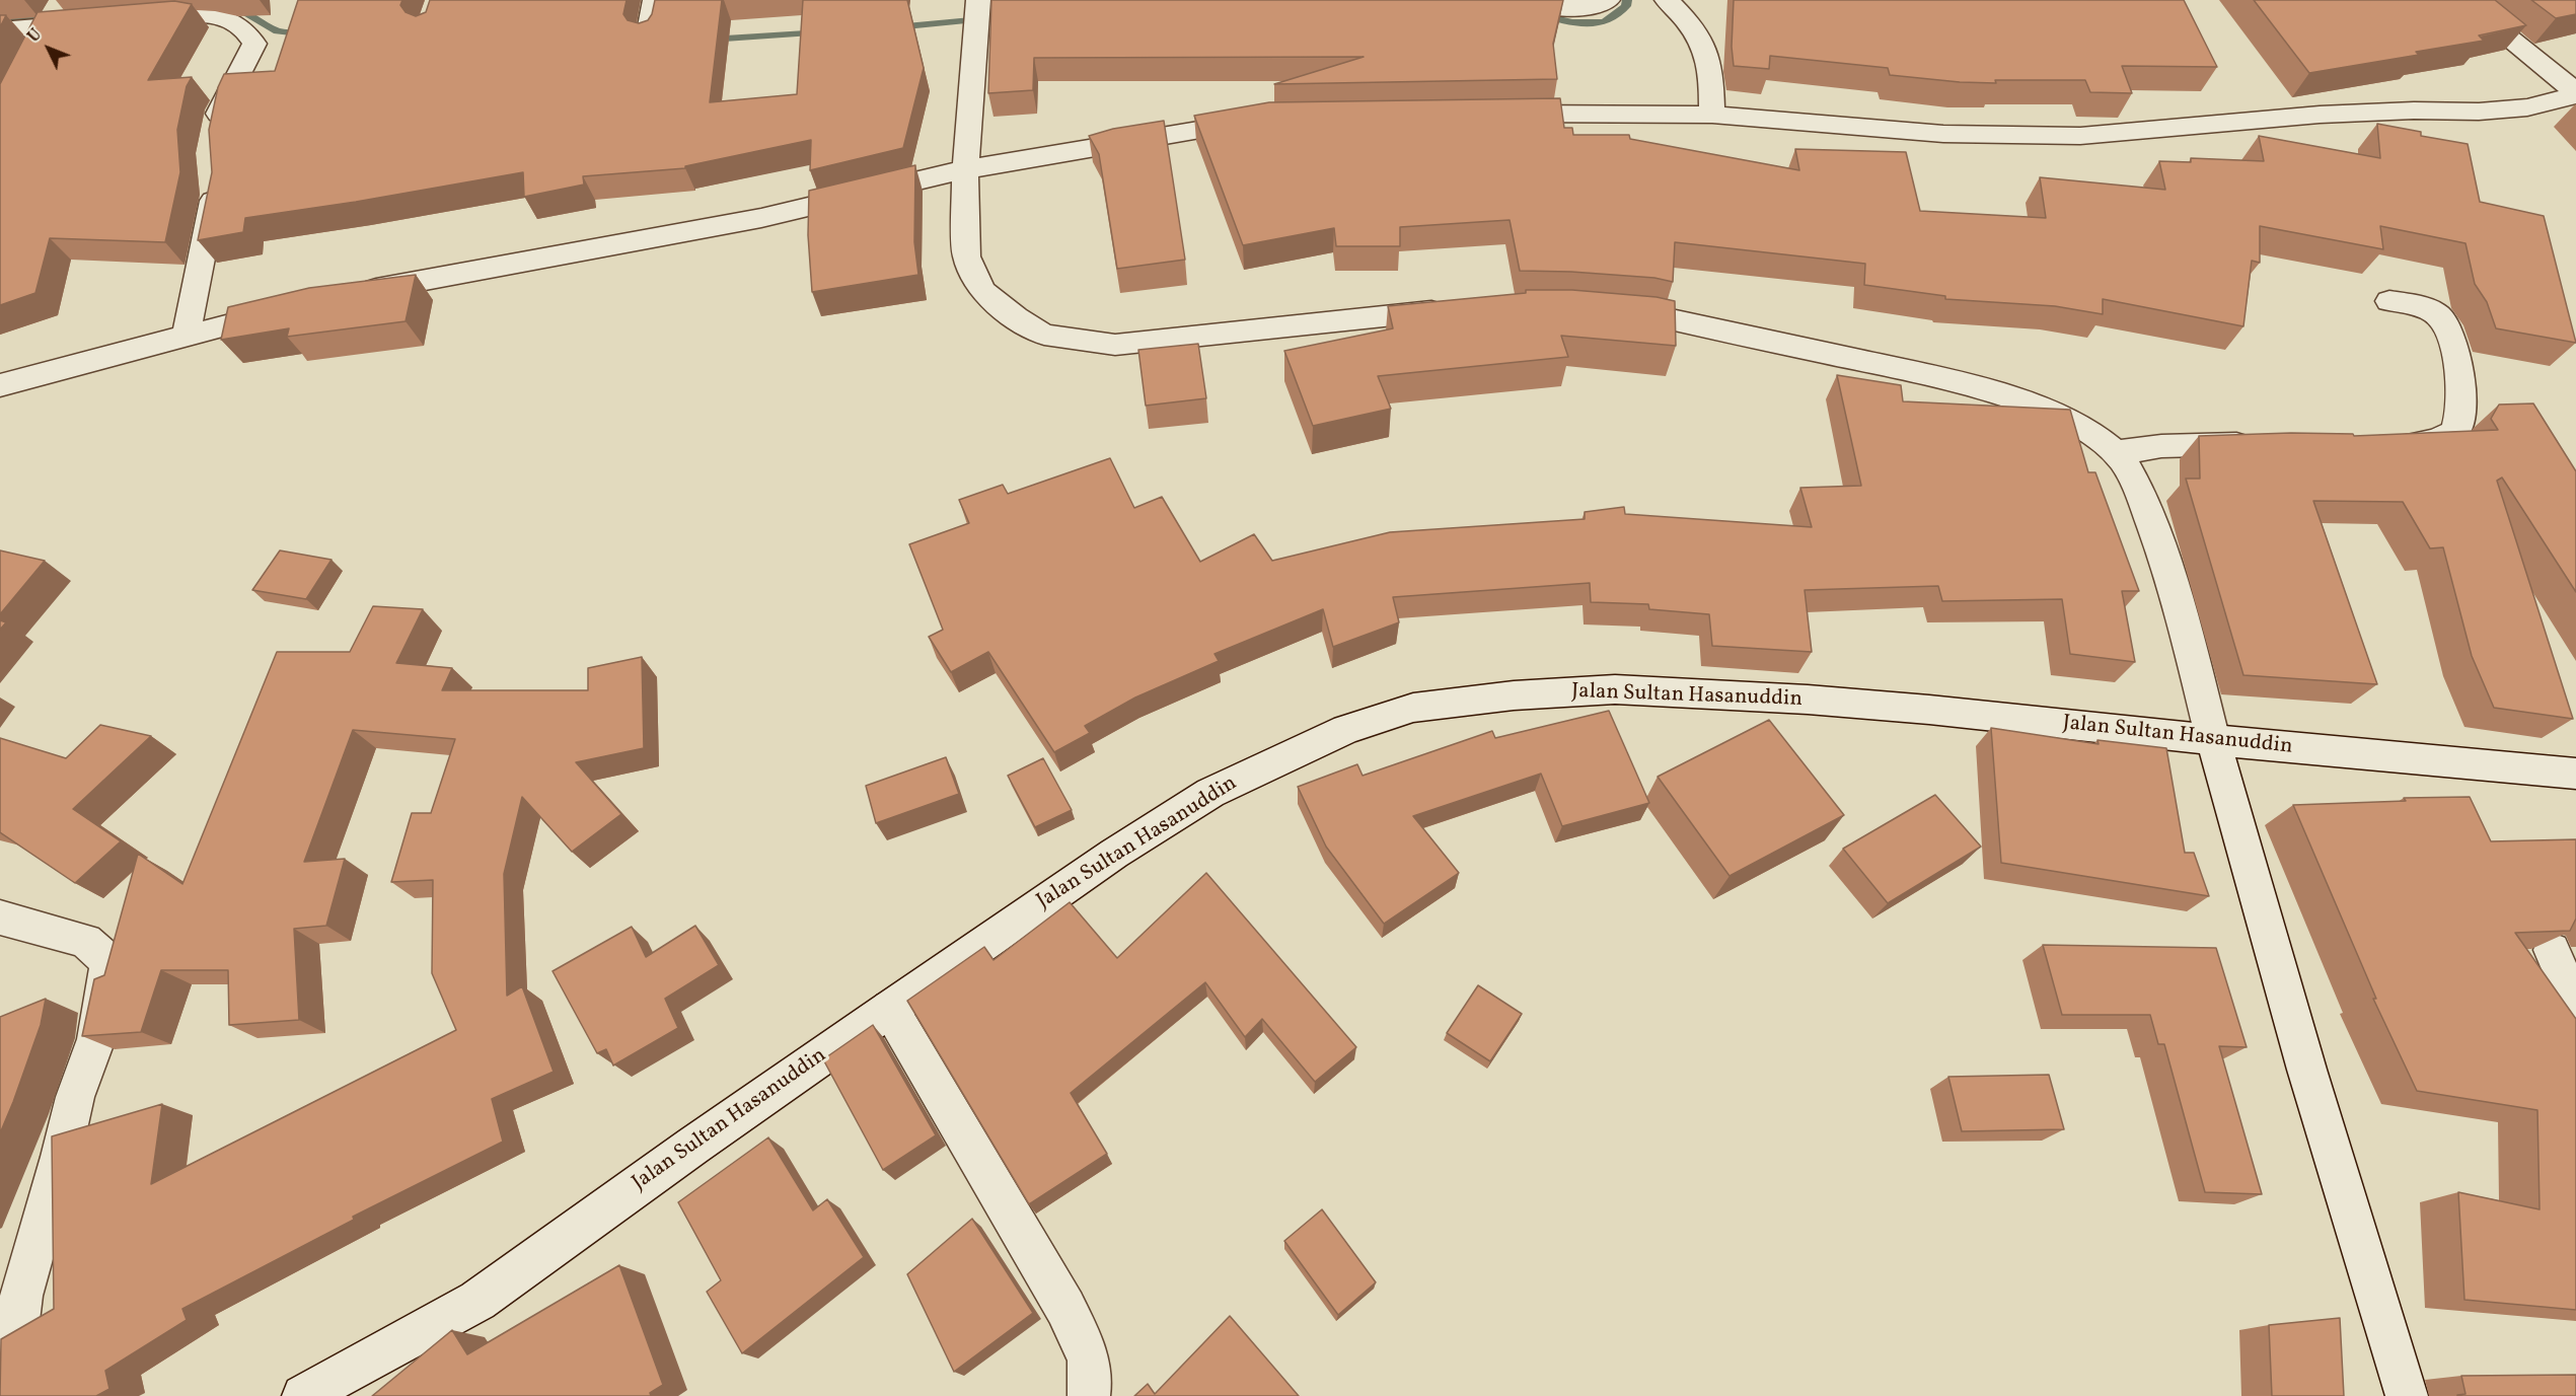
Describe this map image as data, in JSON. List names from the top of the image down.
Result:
{
  "streets": {
    "street": ["Jalan Sultan Hasanuddin"]
  },
  "north": "top left"
}
